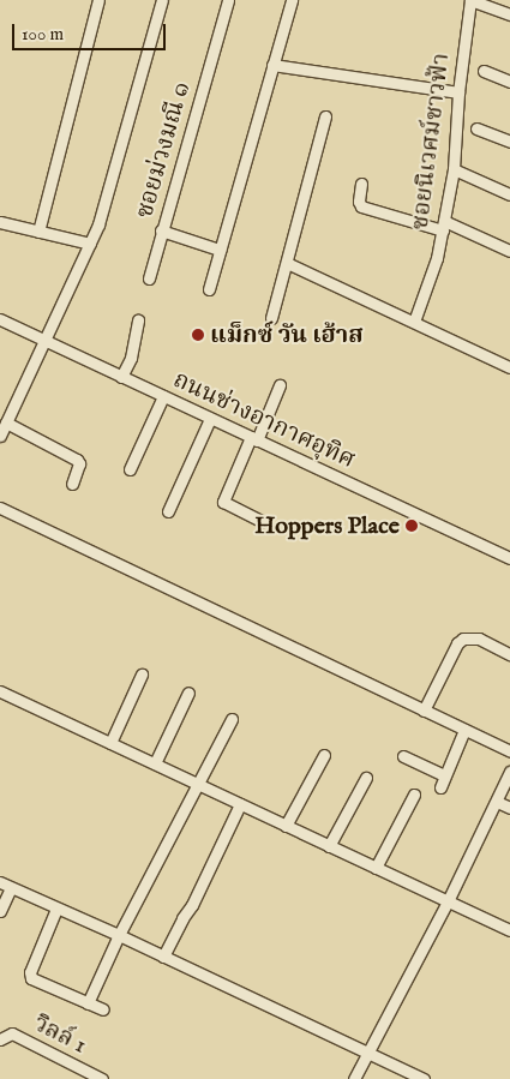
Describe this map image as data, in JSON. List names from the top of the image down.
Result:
{
  "streets": {
    "street": [
      "ซอยนิเวศม์ชาวฟ้า",
      "ซอยม่วงมณี ๑",
      "ถนนช่างอากาศอุทิศ",
      "วิลล์ 1"
    ]
  },
  "places": ["แม็กซ์ วัน เฮ้าส", "Hoppers Place"],
  "scale_bar": "100 m"
}
